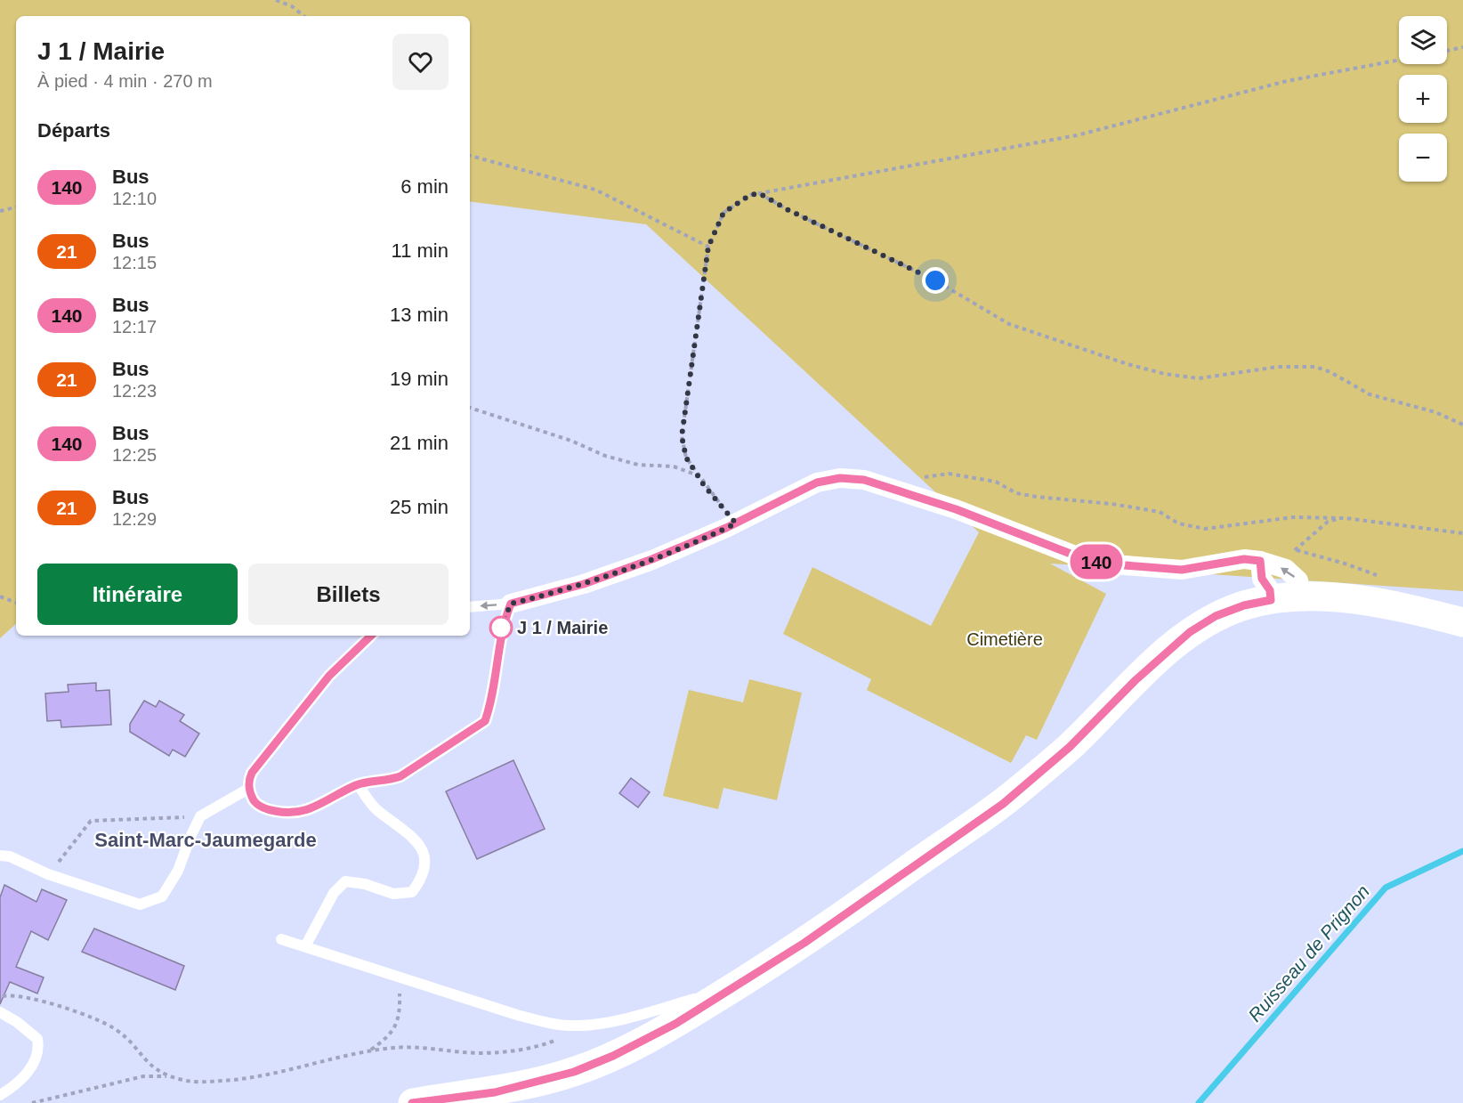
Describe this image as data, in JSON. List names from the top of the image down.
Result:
{
  "districts": ["Saint-Marc-Jaumegarde"],
  "water": ["Ruisseau de Prignon"],
  "parks": ["Cimetière"],
  "places": ["J 1 / Mairie"],
  "lines": ["bus line 140"],
  "page": {
    "on_map": "140",
    "map_buttons": ["+", "−"],
    "heading": [
      ["J 1 / Mairie", "À pied · 4 min · 270 m"],
      "Départs"
    ],
    "list": [
      {
        "mark": "140",
        "name": "Bus",
        "note": "12:10",
        "value": "6 min"
      },
      {
        "mark": "21",
        "name": "Bus",
        "note": "12:15",
        "value": "11 min"
      },
      {
        "mark": "140",
        "name": "Bus",
        "note": "12:17",
        "value": "13 min"
      },
      {
        "mark": "21",
        "name": "Bus",
        "note": "12:23",
        "value": "19 min"
      },
      {
        "mark": "140",
        "name": "Bus",
        "note": "12:25",
        "value": "21 min"
      },
      {
        "mark": "21",
        "name": "Bus",
        "note": "12:29",
        "value": "25 min"
      }
    ],
    "buttons": ["Itinéraire", "Billets"]
  }
}
